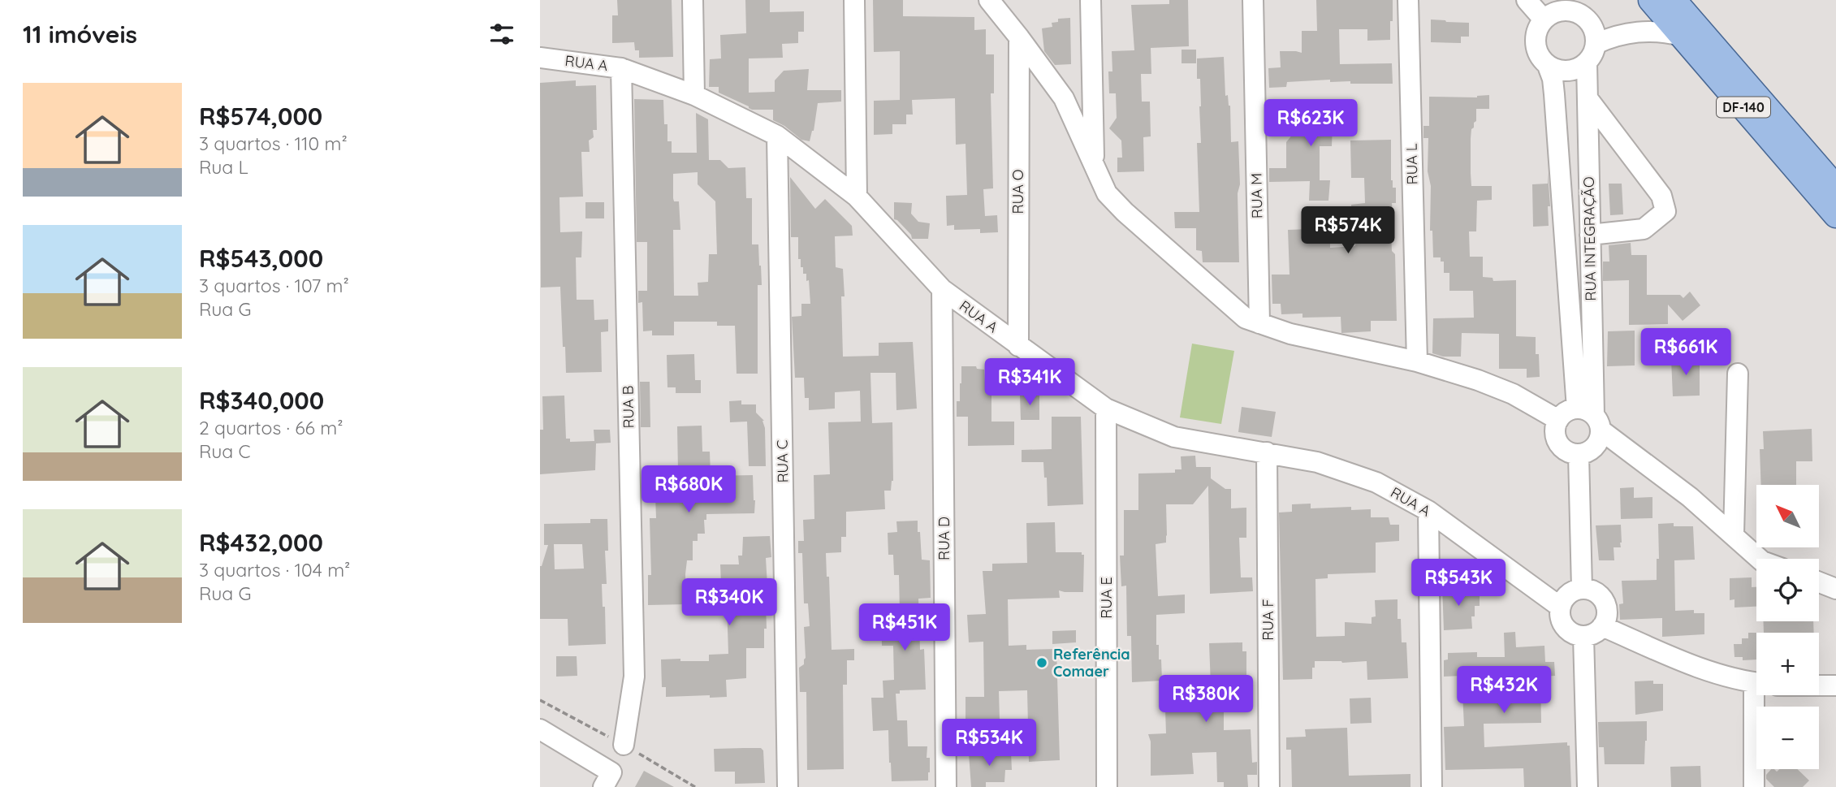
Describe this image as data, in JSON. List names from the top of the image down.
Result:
{
  "streets": {
    "main road": ["DF-140"],
    "street": [
      "RUA A",
      "RUA L",
      "RUA O",
      "RUA M",
      "RUA INTEGRAÇÃO",
      "RUA B",
      "RUA C",
      "RUA D",
      "RUA E",
      "RUA F"
    ]
  },
  "crossings": [
    ["RUA A", "RUA O"],
    ["RUA A", "RUA B"],
    ["RUA A", "RUA C"],
    ["RUA A", "RUA D"],
    ["RUA A", "RUA E"],
    ["RUA A", "RUA F"]
  ],
  "places": ["Referência Comaer"],
  "north": "top left",
  "page": {
    "heading": "11 imóveis",
    "list": [
      {
        "name": "R$574,000",
        "note": "3 quartos · 110 m² · Rua L"
      },
      {
        "name": "R$543,000",
        "note": "3 quartos · 107 m² · Rua G"
      },
      {
        "name": "R$340,000",
        "note": "2 quartos · 66 m² · Rua C"
      },
      {
        "name": "R$432,000",
        "note": "3 quartos · 104 m² · Rua G"
      }
    ],
    "price": [
      "R$623K",
      "R$574K",
      "R$661K",
      "R$341K",
      "R$680K",
      "R$543K",
      "R$340K",
      "R$451K",
      "R$432K",
      "R$380K",
      "R$534K"
    ],
    "map_buttons": ["+", "−"]
  }
}
